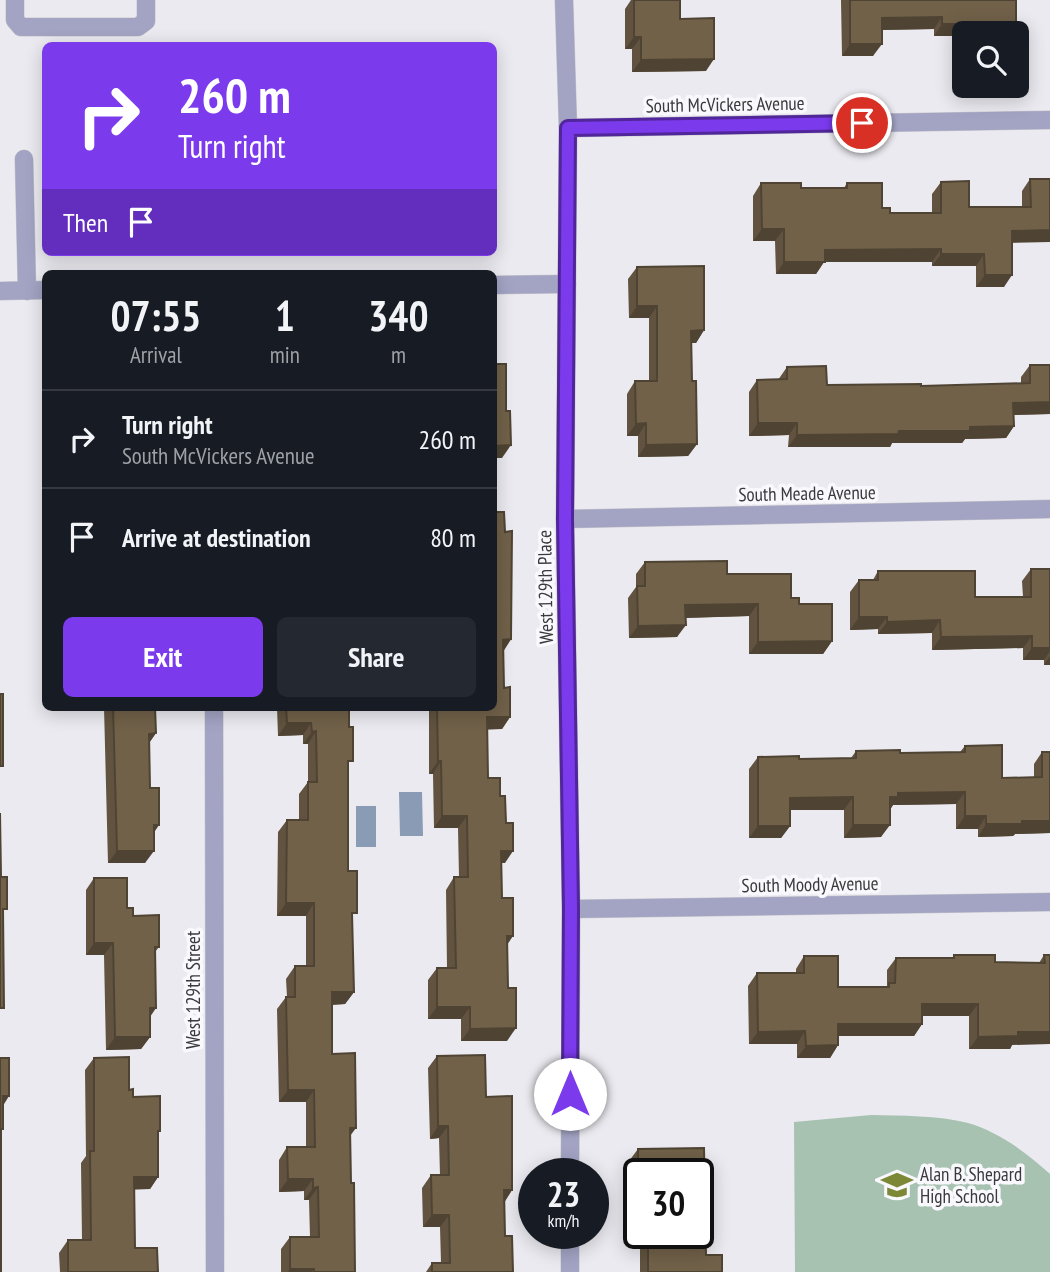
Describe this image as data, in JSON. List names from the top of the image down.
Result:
{
  "streets": {
    "street": [
      "South McVickers Avenue",
      "South Meade Avenue",
      "West 129th Place",
      "South Moody Avenue",
      "West 129th Street"
    ]
  },
  "crossings": [
    ["South McVickers Avenue", "West 129th Place"],
    ["South Meade Avenue", "West 129th Place"],
    ["West 129th Place", "South Moody Avenue"]
  ],
  "places": {
    "school or university": ["Alan B. Shepard High School"]
  },
  "page": {
    "turn": ["260 m", "Turn right"],
    "then": "Then",
    "eta": [
      "07:55",
      "Arrival",
      "1",
      "min",
      "340",
      "m"
    ],
    "list": [
      {
        "name": "Turn right",
        "note": "South McVickers Avenue",
        "value": "260 m"
      },
      {
        "name": "Arrive at destination",
        "value": "80 m"
      }
    ],
    "buttons": ["Exit", "Share"],
    "speed": "23 km/h",
    "limit": "30"
  }
}
